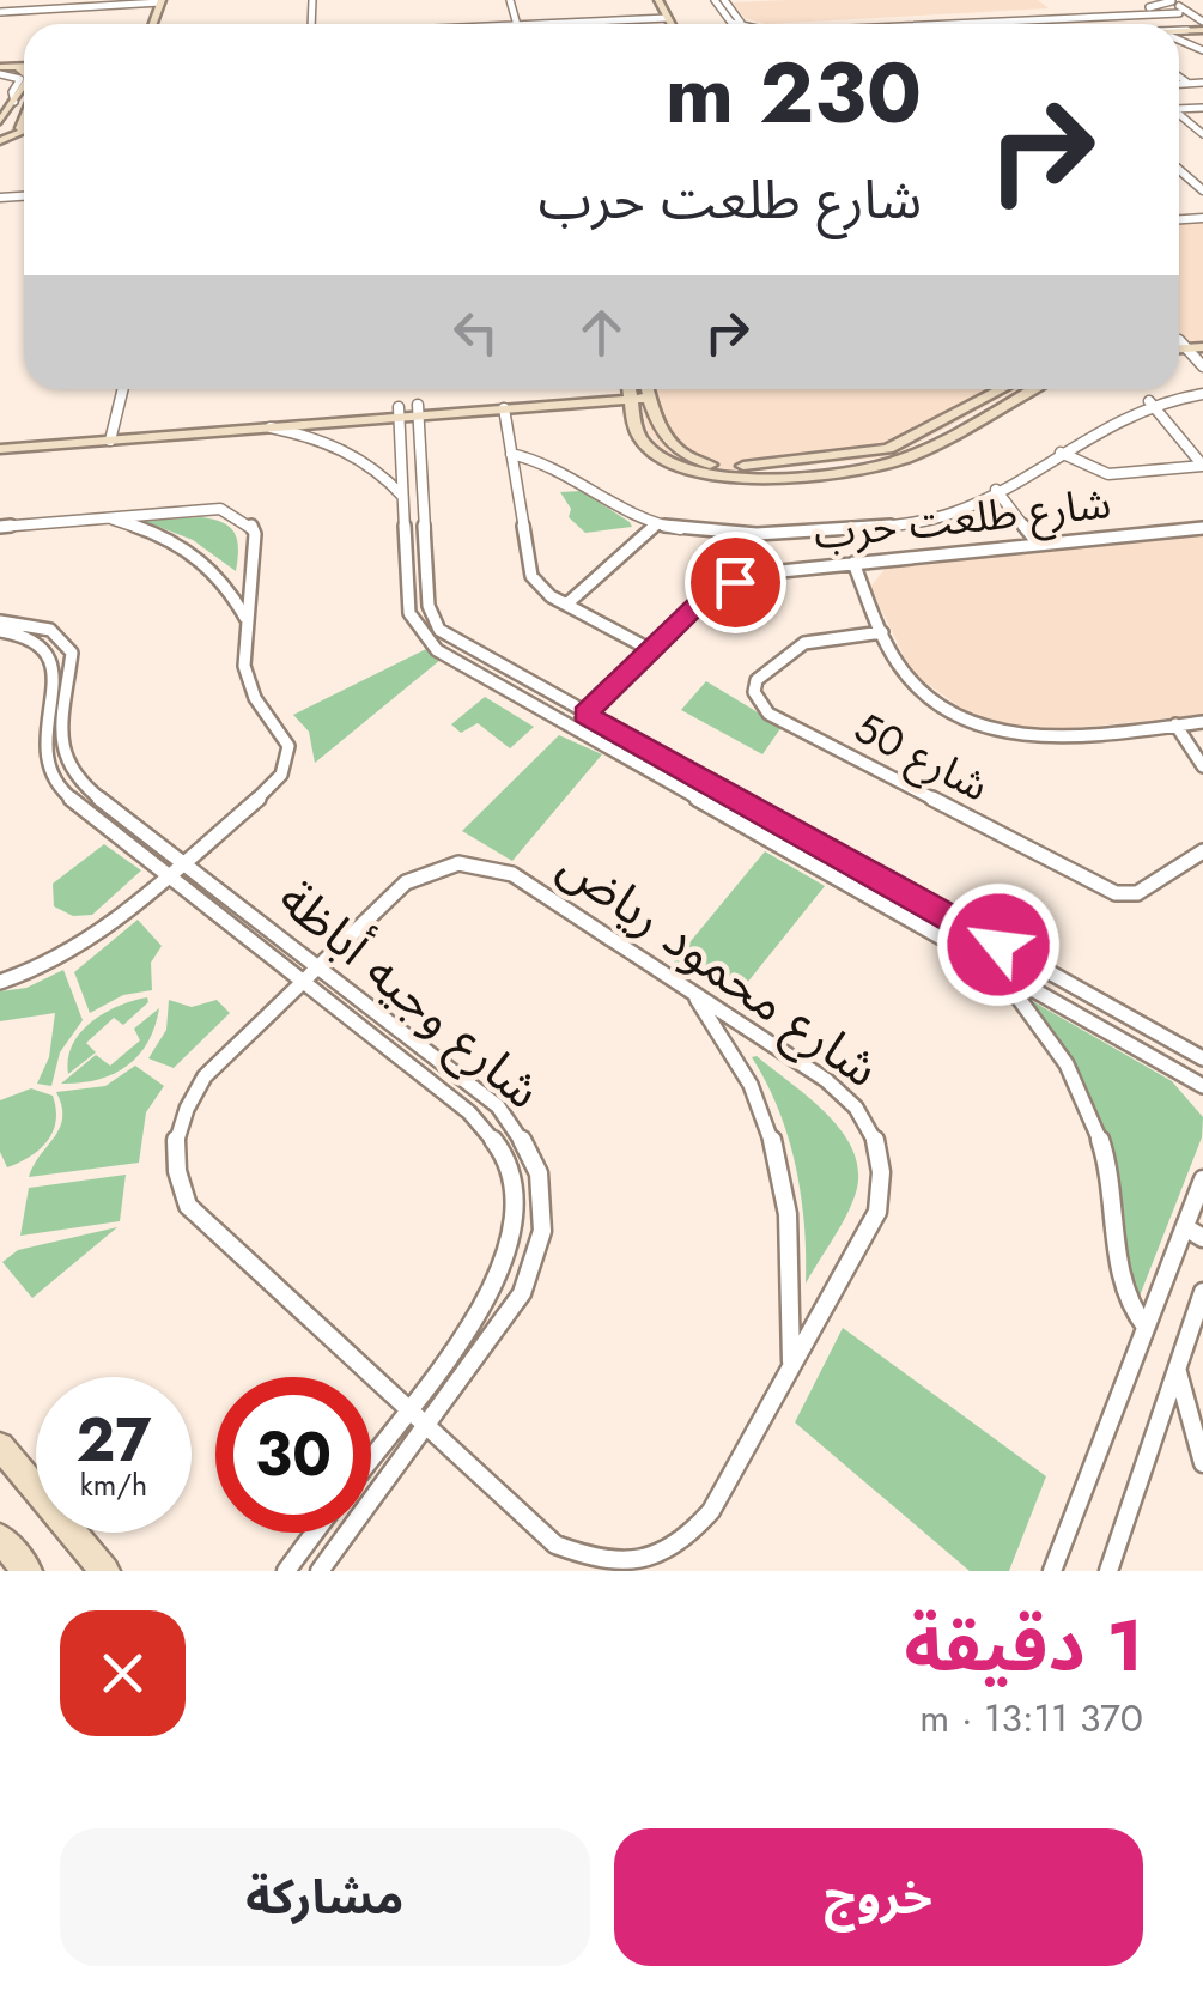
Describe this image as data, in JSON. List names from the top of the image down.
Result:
{
  "streets": {
    "street": [
      "شارع طلعت حرب",
      "شارع 50",
      "شارع محمود رياض",
      "شارع وجيه أباظة"
    ]
  },
  "crossings": [
    ["شارع محمود رياض", "شارع وجيه أباظة"]
  ],
  "page": {
    "turn": ["230 m", "شارع طلعت حرب"],
    "speed": "27 km/h",
    "limit": "30",
    "heading": ["1 دقيقة", "370 m · 13:11"],
    "buttons": ["خروج", "مشاركة"]
  }
}
